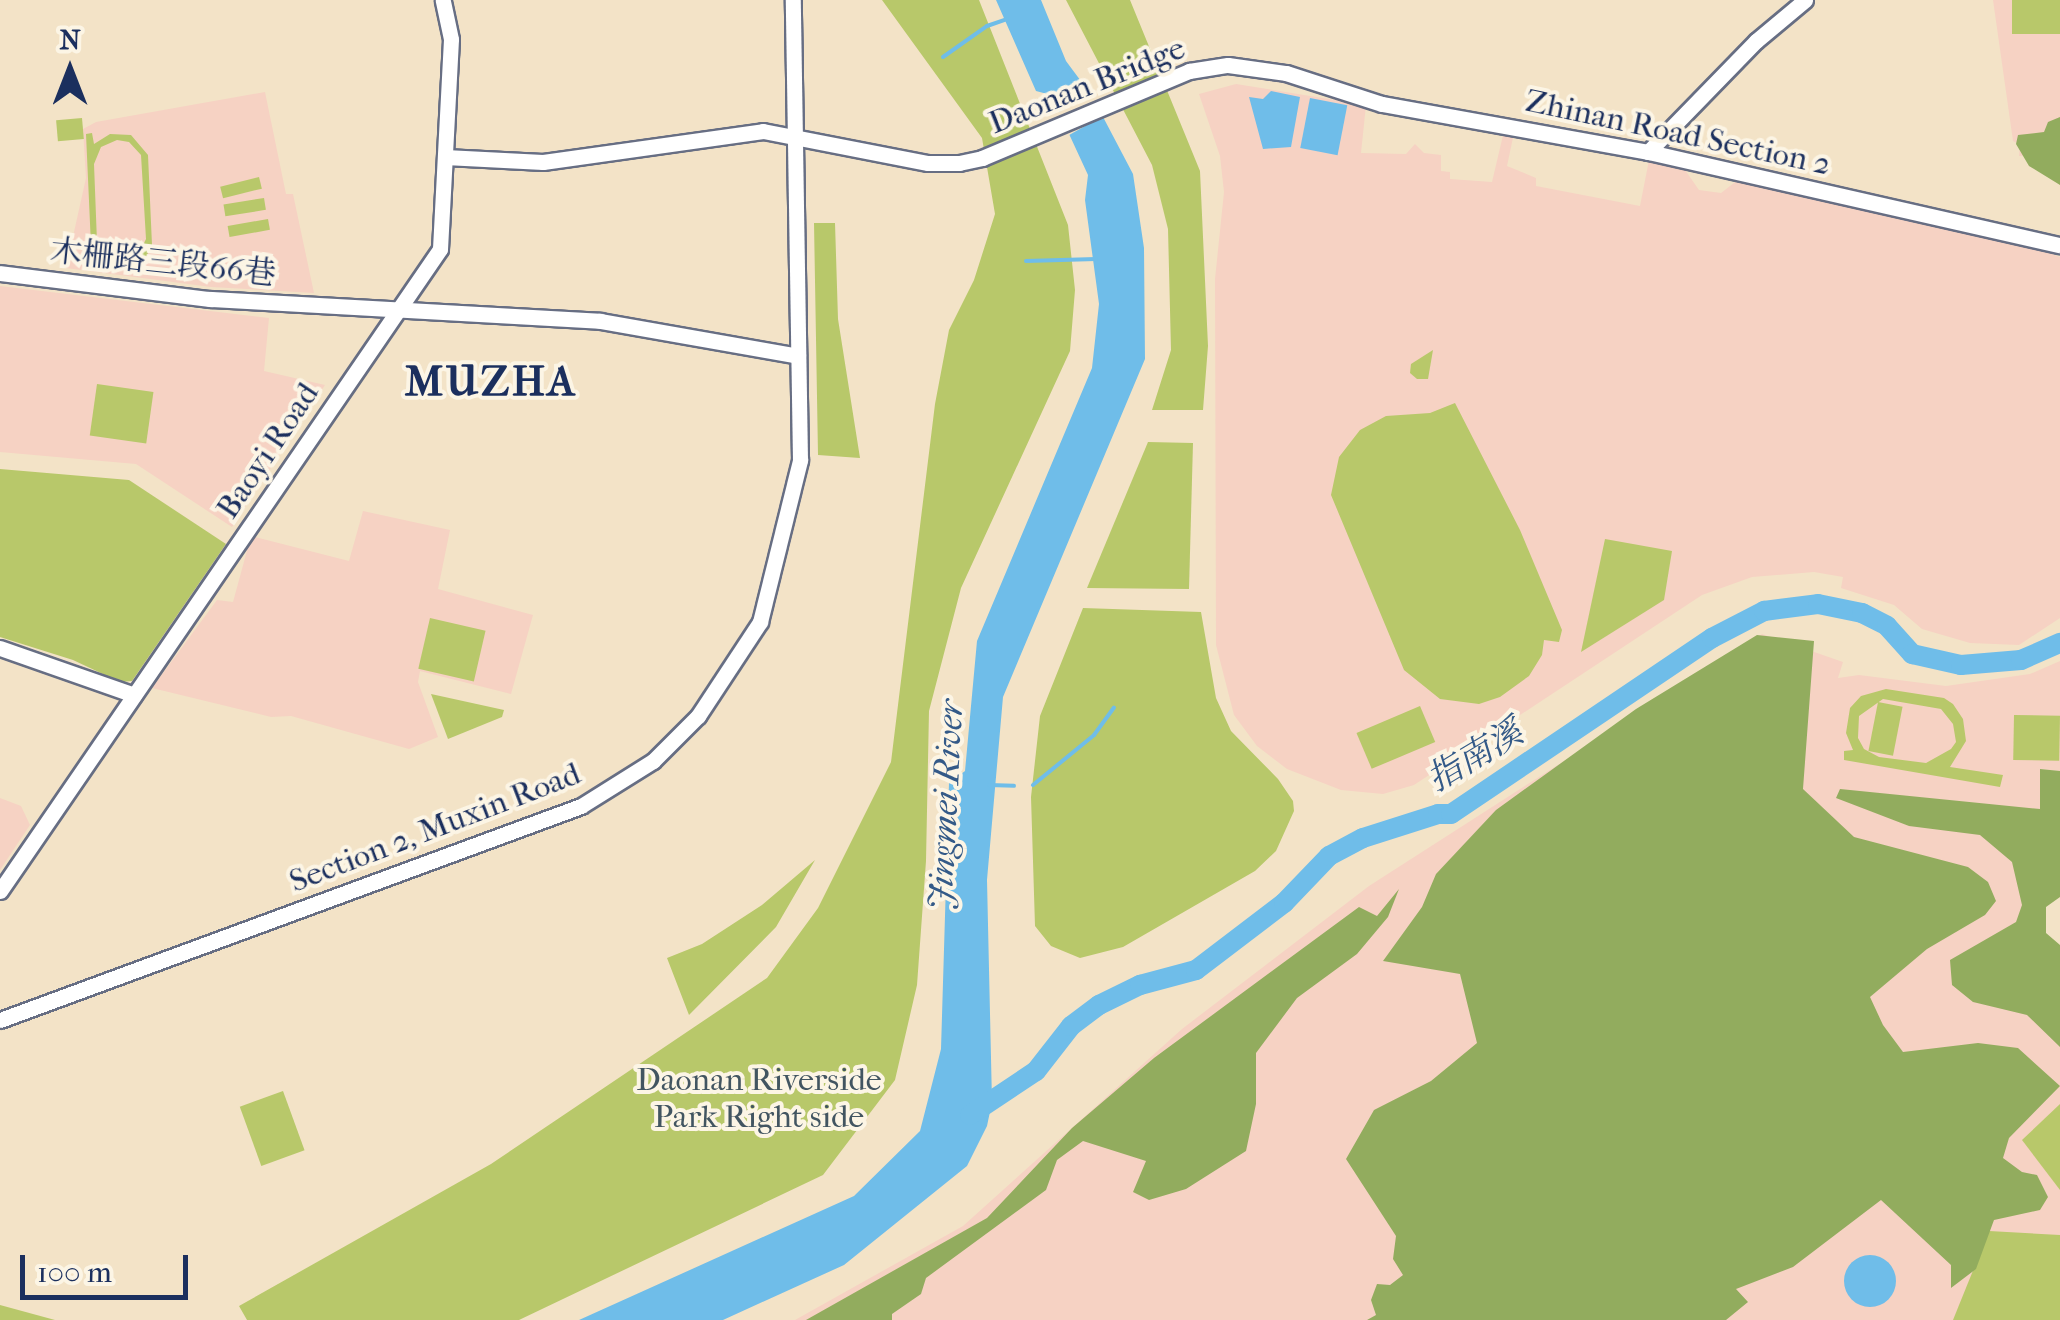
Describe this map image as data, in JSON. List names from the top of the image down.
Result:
{
  "streets": {
    "street": [
      "Daonan Bridge",
      "Zhinan Road Section 2",
      "木柵路三段66巷",
      "Baoyi Road",
      "Section 2, Muxin Road"
    ]
  },
  "crossings": [
    ["Daonan Bridge", "Zhinan Road Section 2"],
    ["Daonan Bridge", "Baoyi Road"],
    ["Daonan Bridge", "Section 2, Muxin Road"],
    ["木柵路三段66巷", "Baoyi Road"],
    ["木柵路三段66巷", "Section 2, Muxin Road"]
  ],
  "districts": ["MUZHA"],
  "water": ["指南溪", "Jingmei River"],
  "parks": ["Daonan Riverside Park Right side"],
  "scale_bar": "100 m",
  "north": "top"
}
